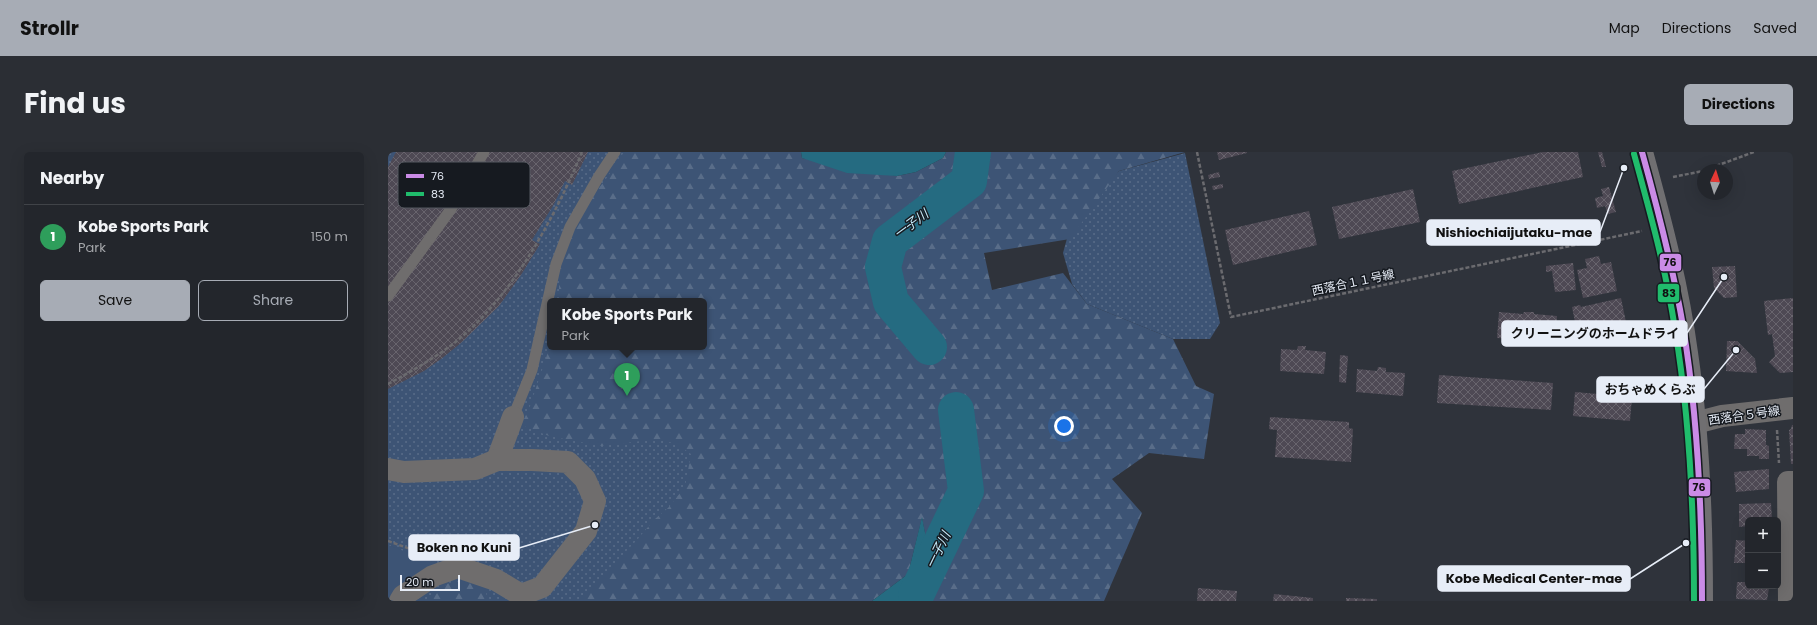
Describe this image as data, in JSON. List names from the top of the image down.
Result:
{
  "streets": {
    "street": ["西落合５号線"],
    "path": ["西落合１１号線"]
  },
  "water": ["一子川"],
  "places": [
    "Nishiochiaijutaku-mae",
    "クリーニングのホームドライ",
    "おちゃめくらぶ",
    "Boken no Kuni",
    "Kobe Medical Center-mae"
  ],
  "lines": ["transit line 76", "transit line 83"],
  "legend": ["76", "83"],
  "scale_bar": "20 m",
  "north": "top",
  "page": {
    "header": "Strollr",
    "nav": ["Map", "Directions", "Saved"],
    "title": "Find us",
    "buttons": [
      "Directions",
      ["Save", "Share"]
    ],
    "heading": "Nearby",
    "list": [
      {
        "mark": "1",
        "name": "Kobe Sports Park",
        "note": "Park",
        "value": "150 m"
      }
    ],
    "popup": ["Kobe Sports Park", "Park"],
    "pins": "1",
    "map_buttons": ["+", "−"],
    "scale": "20 m"
  }
}
